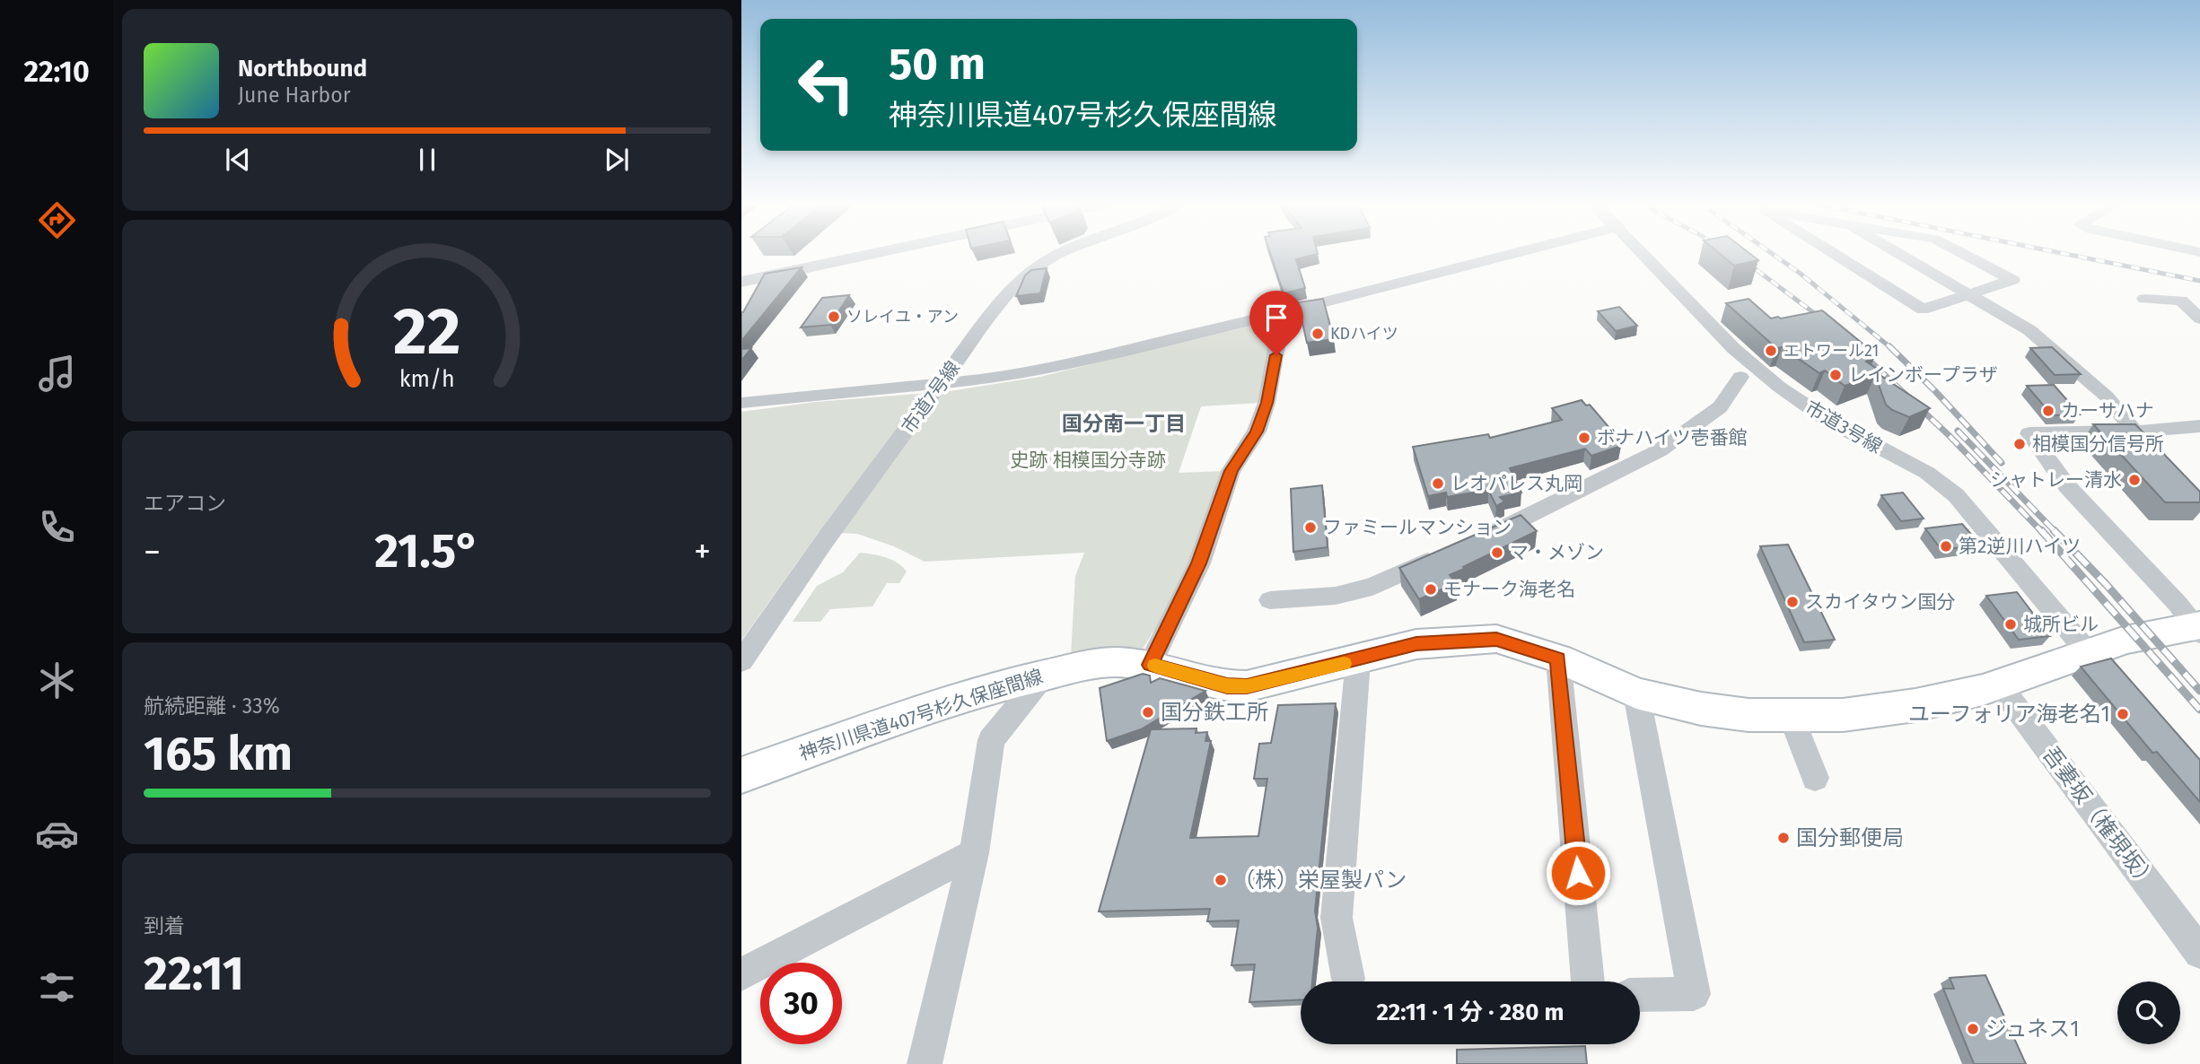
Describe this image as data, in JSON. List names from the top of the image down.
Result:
{
  "streets": {
    "main road": ["神奈川県道407号杉久保座間線"],
    "street": ["市道7号線", "市道3号線", "吾妻坂（権現坂）"]
  },
  "crossings": [
    ["市道3号線", "神奈川県道407号杉久保座間線"],
    ["神奈川県道407号杉久保座間線", "吾妻坂（権現坂）"]
  ],
  "districts": ["国分南一丁目"],
  "parks": ["史跡 相模国分寺跡"],
  "places": [
    "ソレイユ・アン",
    "KDハイツ",
    "エトワール21",
    "レインボープラザ",
    "カーサハナ",
    "ボナハイツ壱番館",
    "相模国分信号所",
    "シャトレー清水",
    "レオパレス丸岡",
    "ファミールマンション",
    "第2逆川ハイツ",
    "マ・メゾン",
    "モナーク海老名",
    "スカイタウン国分",
    "城所ビル",
    "国分鉄工所",
    "ユーフォリア海老名1",
    "国分郵便局",
    "（株）栄屋製パン",
    "ジュネス1"
  ],
  "page": {
    "tabs": "22:10",
    "turn": ["50 m", "神奈川県道407号杉久保座間線"],
    "song": ["Northbound", "June Harbor"],
    "tile": [
      "エアコン",
      ["航続距離 · 33%", "165 km"],
      ["到着", "22:11"]
    ],
    "heat": ["−", "21.5°", "+"],
    "limit": "30",
    "trip": "22:11 · 1 分 · 280 m",
    "gauge": ["22", "km/h"]
  }
}
